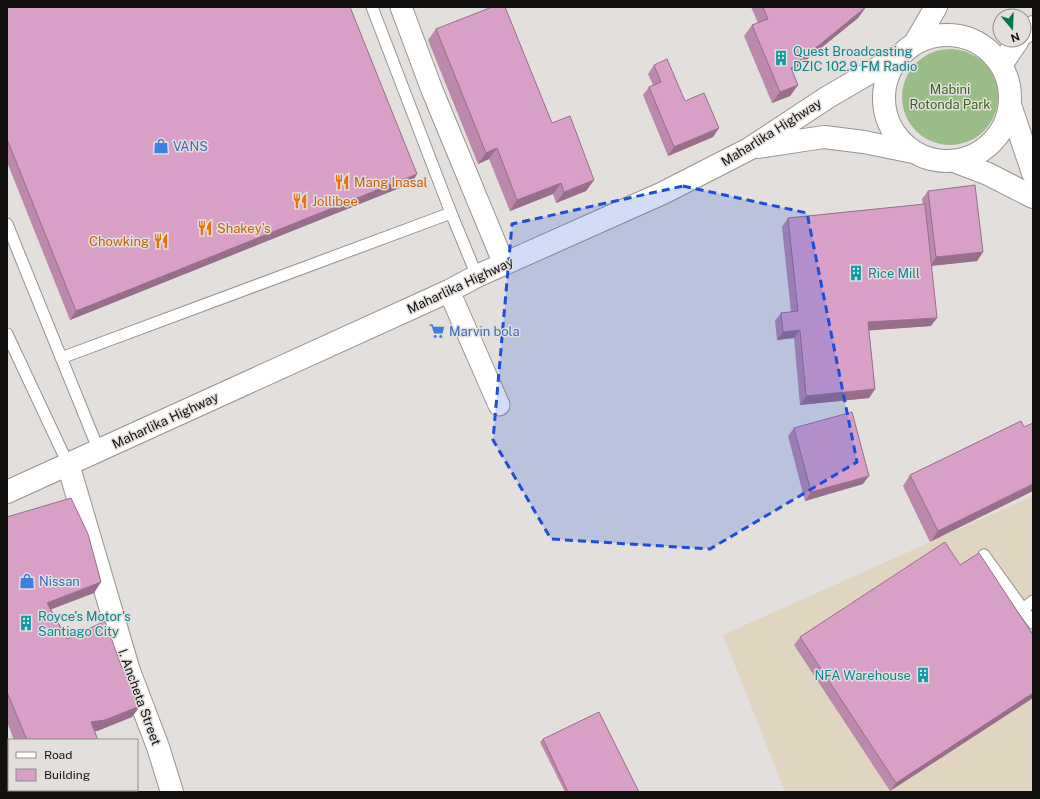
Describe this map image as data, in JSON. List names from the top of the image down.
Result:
{
  "streets": {
    "main road": ["Maharlika Highway", "I. Ancheta Street"]
  },
  "crossings": [
    ["Maharlika Highway", "I. Ancheta Street"]
  ],
  "parks": ["Mabini Rotonda Park"],
  "places": {
    "building": [
      "Quest Broadcasting DZIC 102.9 FM Radio",
      "Rice Mill",
      "Royce's Motor's Santiago City",
      "NFA Warehouse"
    ],
    "shop": ["VANS", "Nissan"],
    "restaurant": [
      "Mang Inasal",
      "Jollibee",
      "Shakey's",
      "Chowking"
    ],
    "supermarket": ["Marvin bola"]
  },
  "legend": ["Road", "Building"],
  "north": "bottom"
}
